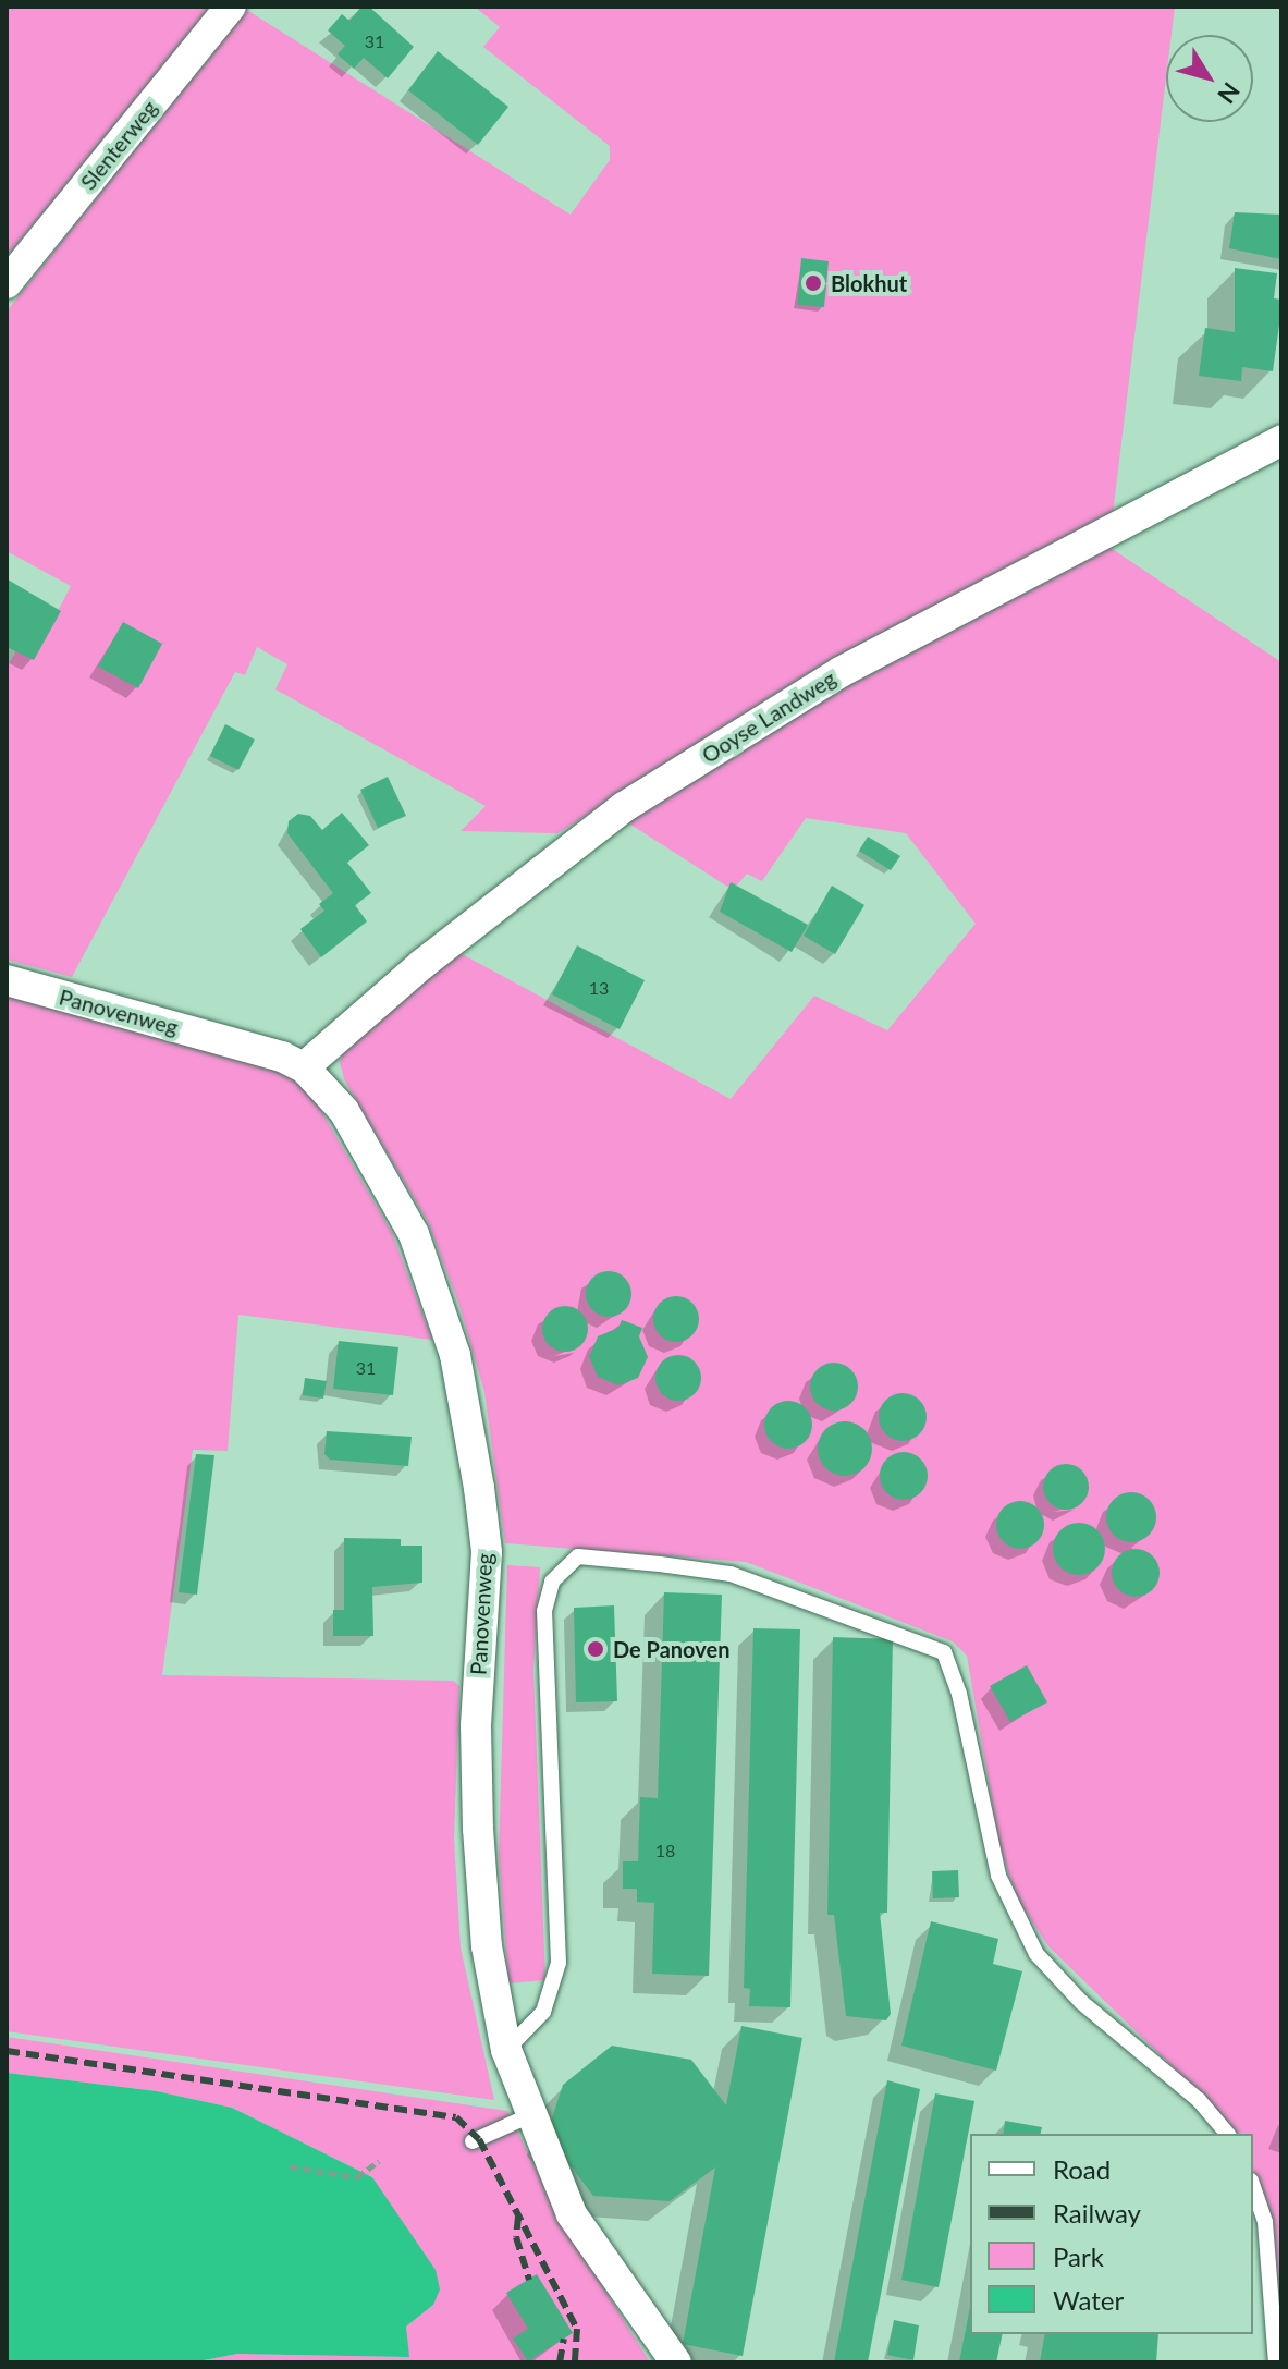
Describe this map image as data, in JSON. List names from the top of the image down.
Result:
{
  "streets": {
    "street": ["Slenterweg", "Ooyse Landweg", "Panovenweg"]
  },
  "crossings": [
    ["Ooyse Landweg", "Panovenweg"]
  ],
  "places": ["Blokhut", "De Panoven"],
  "house_numbers": [
    "31",
    "13",
    "31",
    "18"
  ],
  "legend": [
    "Road",
    "Railway",
    "Park",
    "Water"
  ],
  "north": "bottom right"
}
